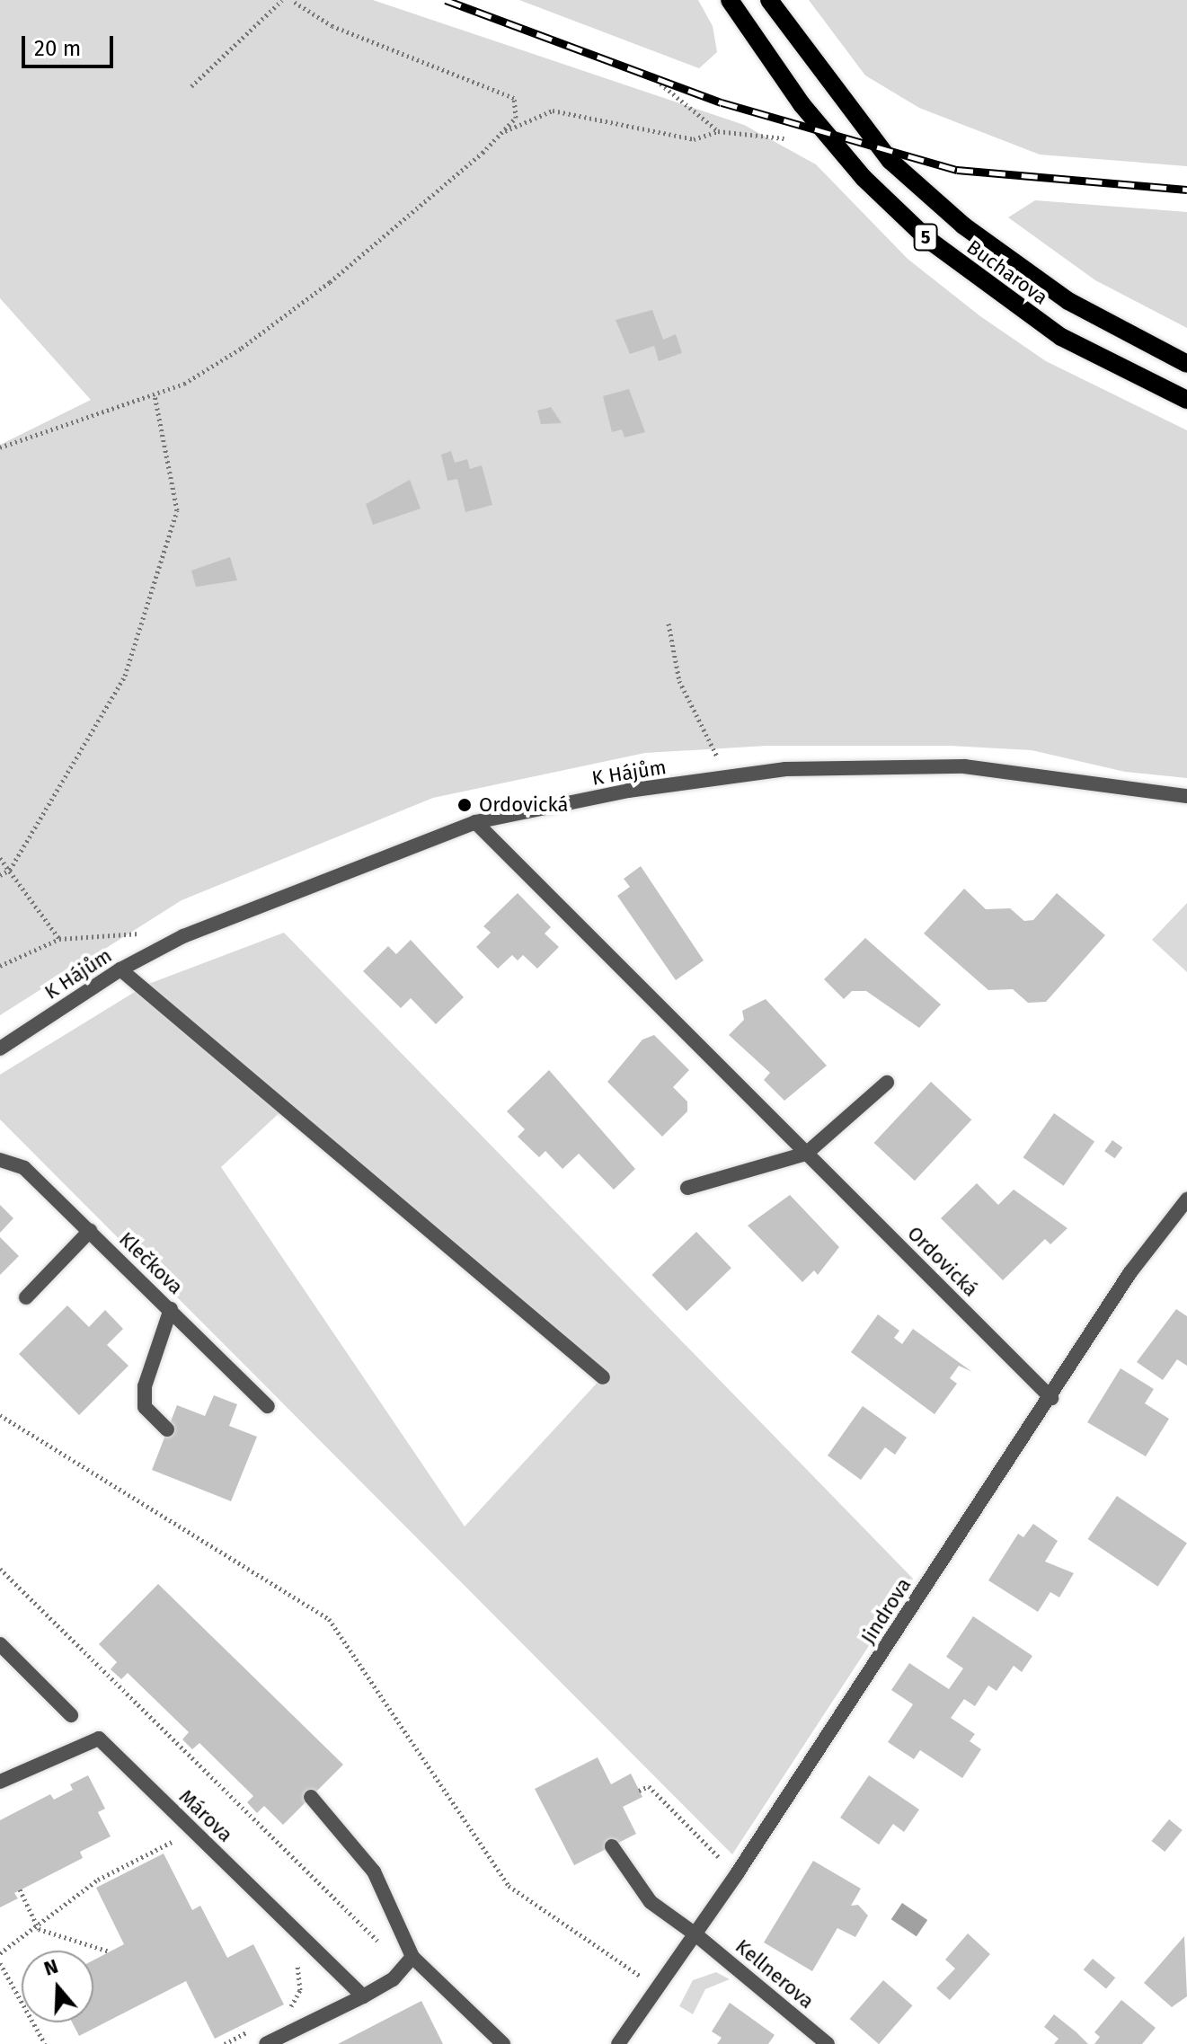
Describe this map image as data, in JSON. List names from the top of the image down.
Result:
{
  "streets": {
    "main road": ["5", "Bucharova"],
    "street": [
      "K Hájům",
      "Ordovická",
      "Klečkova",
      "Jindrova",
      "Márova",
      "Kellnerova"
    ]
  },
  "crossings": [
    ["K Hájům", "Ordovická"],
    ["Ordovická", "Jindrova"],
    ["Jindrova", "Kellnerova"]
  ],
  "places": ["Ordovická"],
  "scale_bar": "20 m",
  "north": "top"
}
